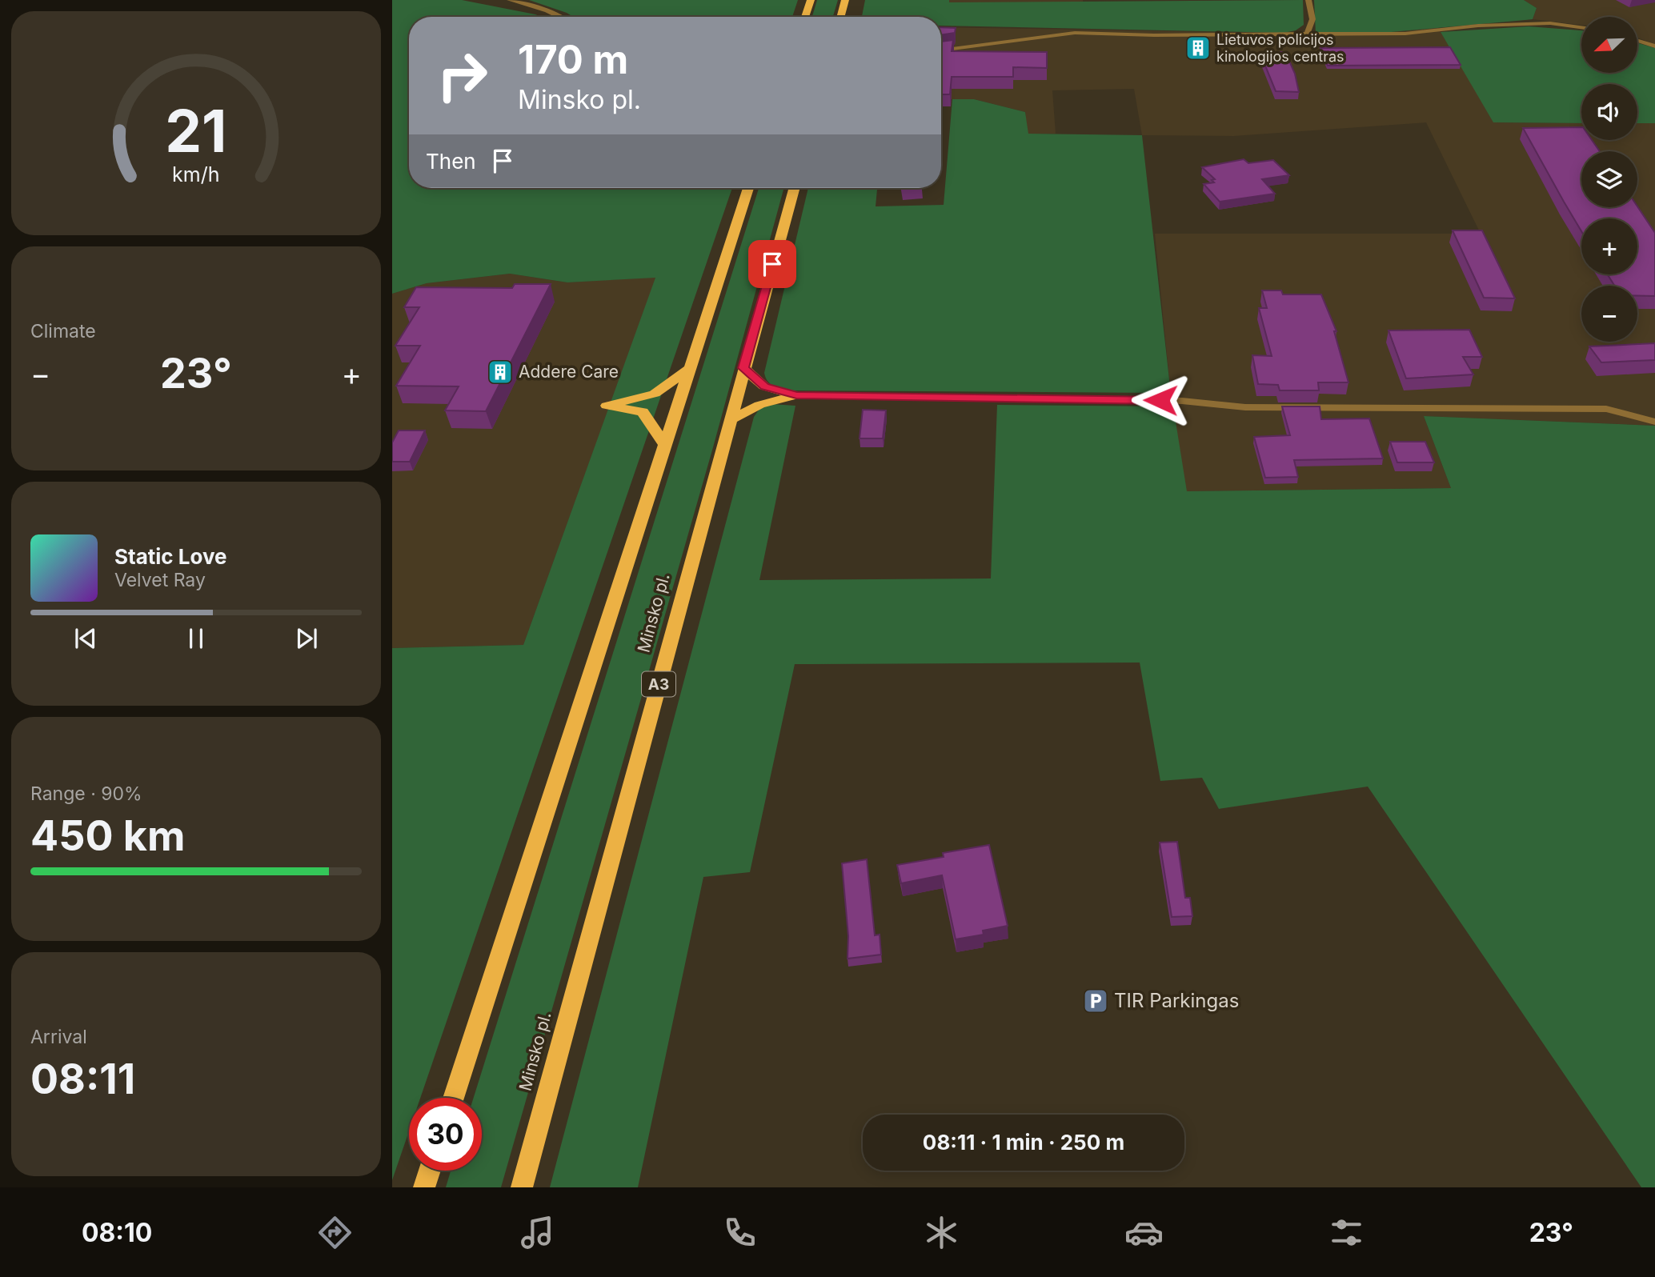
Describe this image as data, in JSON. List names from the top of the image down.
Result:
{
  "streets": {
    "highway": ["Minsko pl.", "A3"]
  },
  "places": {
    "building": ["Lietuvos policijos kinologijos centras", "Addere Care"],
    "parking": ["TIR Parkingas"]
  },
  "north": "bottom left",
  "page": {
    "map_buttons": ["+", "−"],
    "turn": ["170 m", "Minsko pl."],
    "then": "Then",
    "tile": [
      "Climate",
      ["Range · 90%", "450 km"],
      ["Arrival", "08:11"]
    ],
    "heat": ["−", "23°", "+"],
    "song": ["Static Love", "Velvet Ray"],
    "limit": "30",
    "trip": "08:11 · 1 min · 250 m",
    "tabs": ["08:10", "23°"],
    "gauge": ["21", "km/h"]
  }
}
